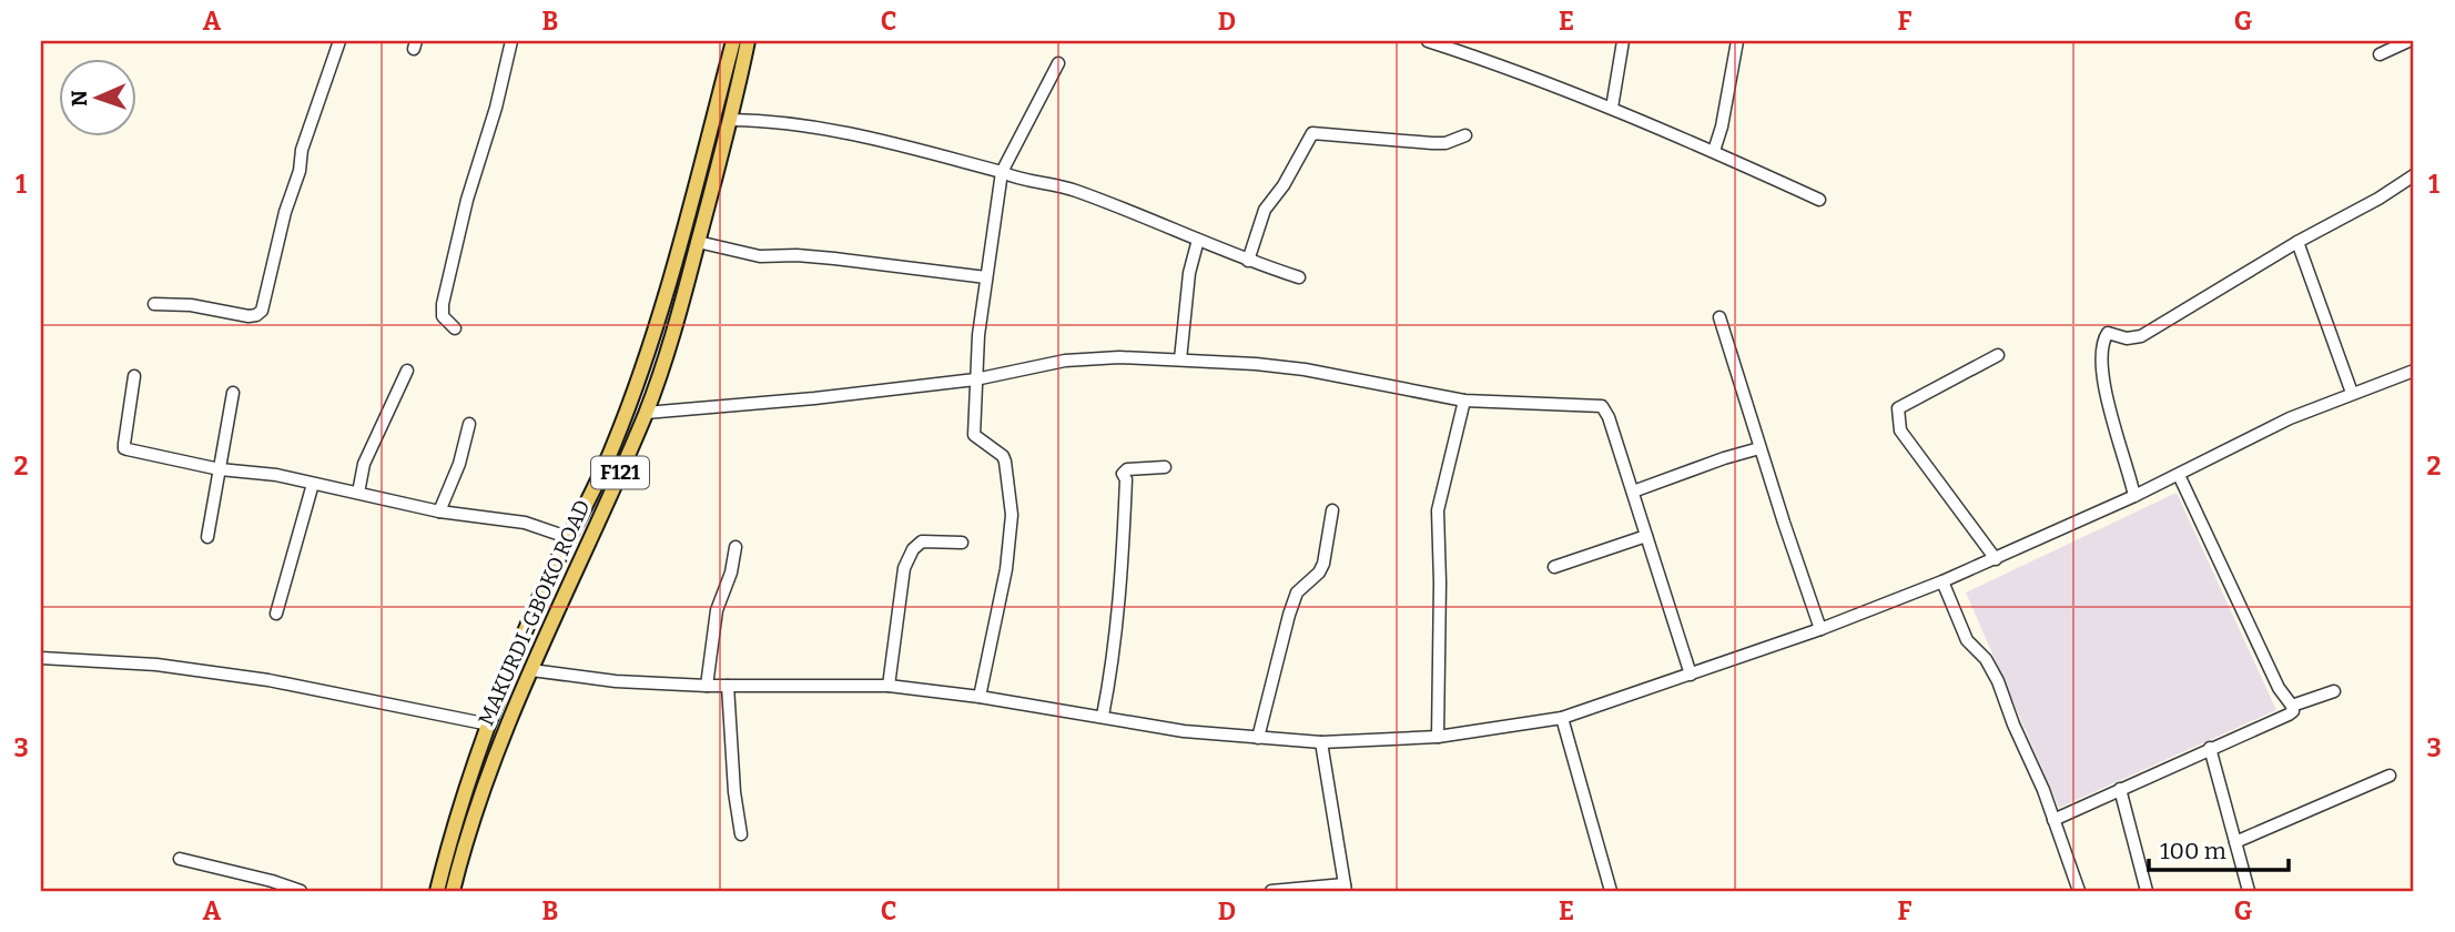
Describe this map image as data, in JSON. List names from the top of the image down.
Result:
{
  "streets": {
    "main road": ["F121", "MAKURDI-GBOKO ROAD"]
  },
  "scale_bar": "100 m",
  "north": "left",
  "grid": {
    "columns": [
      "A",
      "B",
      "C",
      "D",
      "E",
      "F",
      "G"
    ],
    "rows": ["1", "2", "3"]
  }
}
